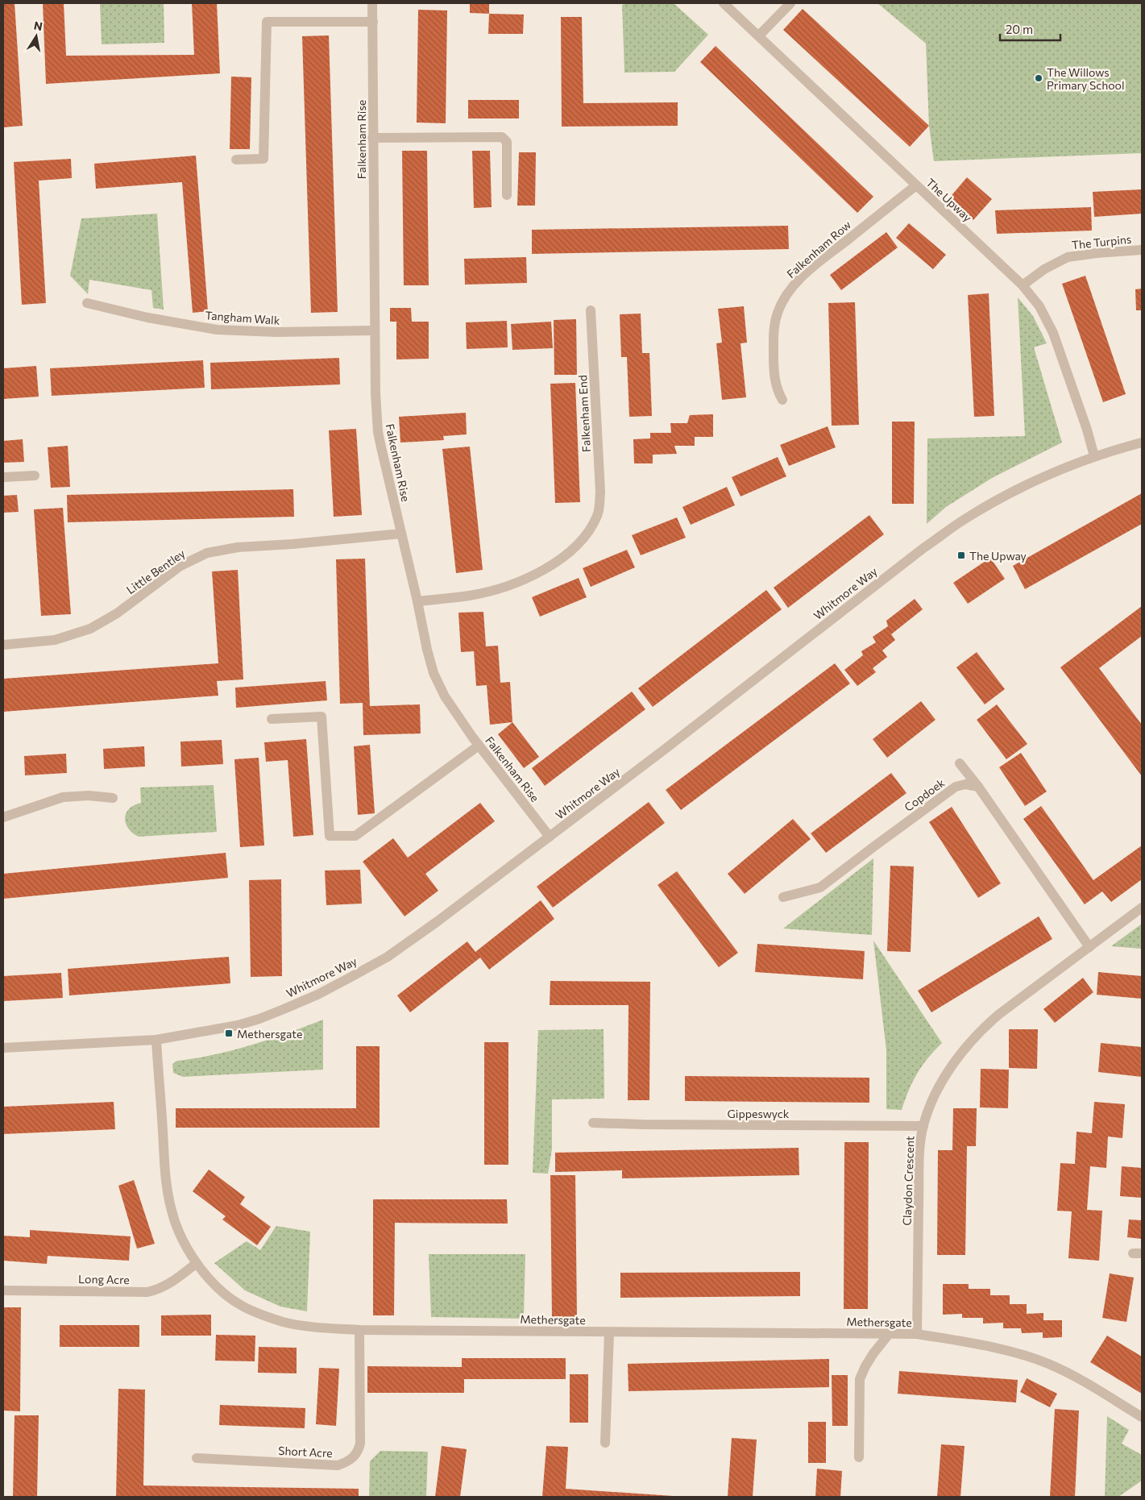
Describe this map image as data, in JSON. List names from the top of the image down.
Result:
{
  "streets": {
    "street": [
      "Falkenham Rise",
      "The Upway",
      "The Turpins",
      "Falkenham Row",
      "Tangham Walk",
      "Falkenham End",
      "Little Bentley",
      "Whitmore Way",
      "Copdoek",
      "Gippeswyck",
      "Claydon Crescent",
      "Long Acre",
      "Methersgate",
      "Short Acre"
    ]
  },
  "crossings": [
    ["Falkenham Rise", "Tangham Walk"],
    ["Falkenham Rise", "Falkenham End"],
    ["Falkenham Rise", "Little Bentley"],
    ["Falkenham Rise", "Whitmore Way"],
    ["The Upway", "The Turpins"],
    ["The Upway", "Falkenham Row"],
    ["The Upway", "Whitmore Way"],
    ["Whitmore Way", "Methersgate"],
    ["Gippeswyck", "Claydon Crescent"],
    ["Claydon Crescent", "Methersgate"],
    ["Long Acre", "Methersgate"],
    ["Methersgate", "Short Acre"]
  ],
  "places": {
    "other": ["The Willows Primary School"],
    "transit": ["The Upway", "Methersgate"]
  },
  "scale_bar": "20 m",
  "north": "top"
}
